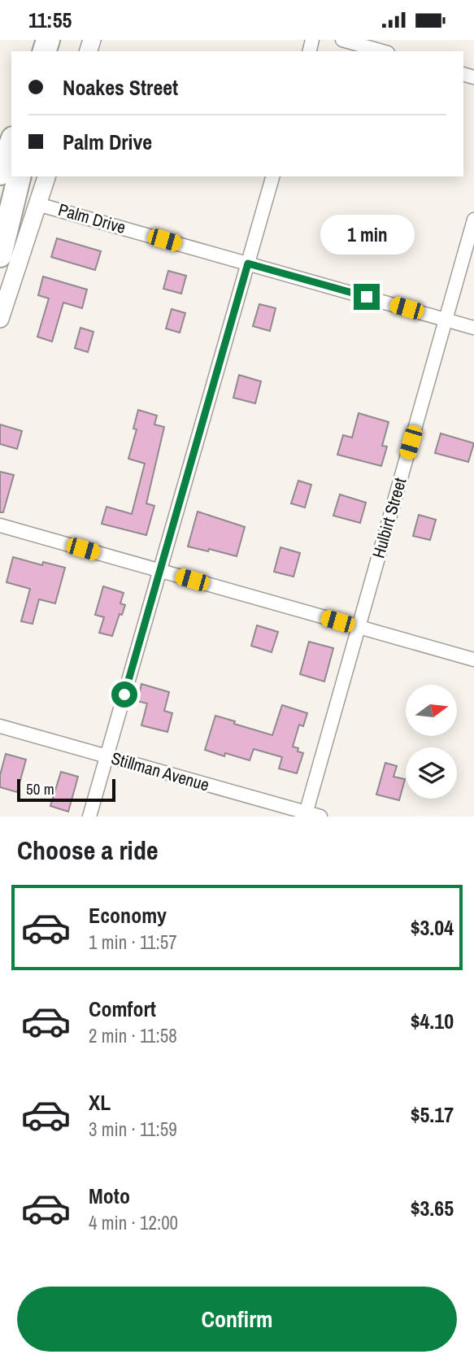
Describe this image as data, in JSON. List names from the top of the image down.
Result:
{
  "streets": {
    "street": ["Palm Drive", "Hulbirt Street", "Stillman Avenue"]
  },
  "crossings": [
    ["Palm Drive", "Hulbirt Street"],
    ["Hulbirt Street", "Stillman Avenue"]
  ],
  "scale_bar": "50 m",
  "north": "right",
  "page": {
    "status": "11:55",
    "banner": ["Noakes Street", "Palm Drive"],
    "bubble": "1 min",
    "scale": "50 m",
    "heading": "Choose a ride",
    "list": [
      {
        "name": "Economy",
        "note": "1 min · 11:57",
        "value": "$3.04"
      },
      {
        "name": "Comfort",
        "note": "2 min · 11:58",
        "value": "$4.10"
      },
      {
        "name": "XL",
        "note": "3 min · 11:59",
        "value": "$5.17"
      },
      {
        "name": "Moto",
        "note": "4 min · 12:00",
        "value": "$3.65"
      }
    ],
    "buttons": "Confirm"
  }
}
